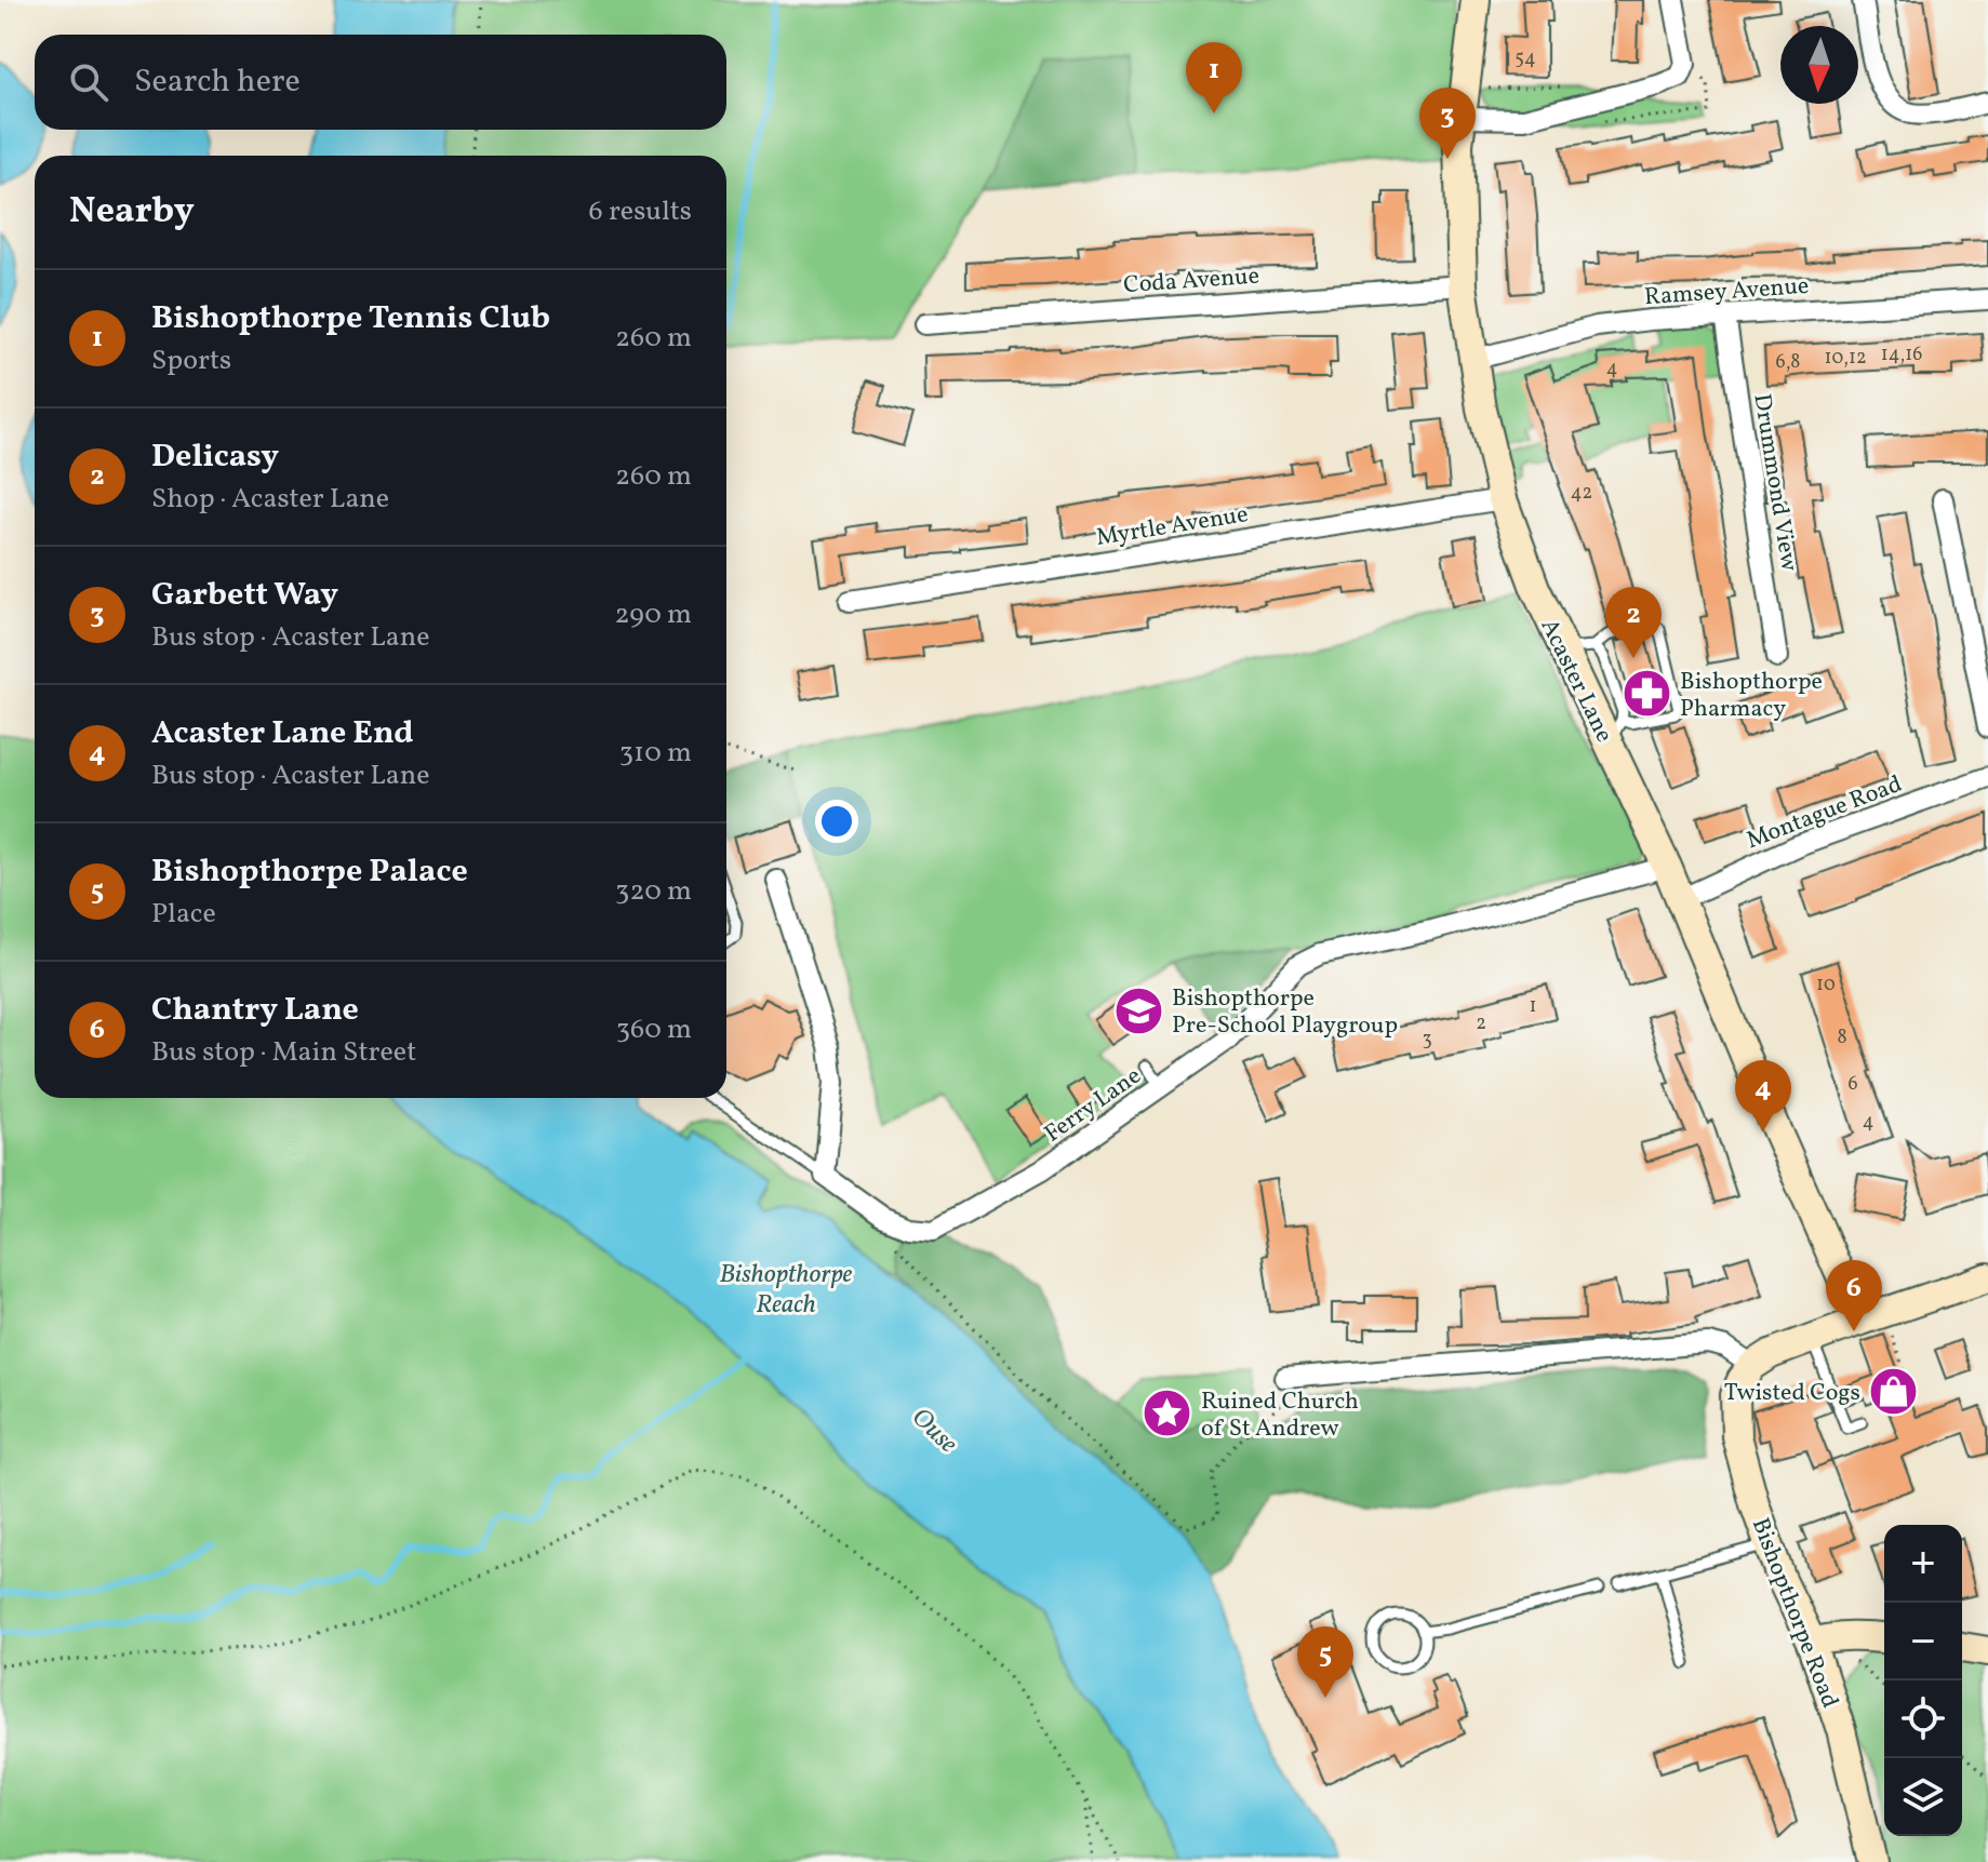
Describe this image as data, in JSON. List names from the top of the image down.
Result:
{
  "streets": {
    "street": [
      "Coda Avenue",
      "Ramsey Avenue",
      "Drummond View",
      "Myrtle Avenue",
      "Acaster Lane",
      "Montague Road",
      "Ferry Lane",
      "Bishopthorpe Road"
    ]
  },
  "crossings": [
    ["Coda Avenue", "Acaster Lane"],
    ["Ramsey Avenue", "Drummond View"],
    ["Ramsey Avenue", "Acaster Lane"],
    ["Myrtle Avenue", "Acaster Lane"],
    ["Acaster Lane", "Montague Road"],
    ["Acaster Lane", "Ferry Lane"]
  ],
  "water": ["Bishopthorpe Reach", "Ouse"],
  "places": {
    "pharmacy": ["Bishopthorpe Pharmacy"],
    "school or university": ["Bishopthorpe Pre-School Playgroup"],
    "shop": ["Twisted Cogs"],
    "place": ["Ruined Church of St Andrew"]
  },
  "house_numbers": [
    "54",
    "14,16",
    "10,12",
    "6,8",
    "4",
    "42",
    "10",
    "1",
    "2",
    "8",
    "3",
    "6",
    "4"
  ],
  "north": "bottom",
  "page": {
    "search": "Search here",
    "pins": [
      "1",
      "3",
      "2",
      "4",
      "6",
      "5"
    ],
    "heading": ["Nearby", "6 results"],
    "list": [
      {
        "mark": "1",
        "name": "Bishopthorpe Tennis Club",
        "note": "Sports",
        "value": "260 m"
      },
      {
        "mark": "2",
        "name": "Delicasy",
        "note": "Shop · Acaster Lane",
        "value": "260 m"
      },
      {
        "mark": "3",
        "name": "Garbett Way",
        "note": "Bus stop · Acaster Lane",
        "value": "290 m"
      },
      {
        "mark": "4",
        "name": "Acaster Lane End",
        "note": "Bus stop · Acaster Lane",
        "value": "310 m"
      },
      {
        "mark": "5",
        "name": "Bishopthorpe Palace",
        "note": "Place",
        "value": "320 m"
      },
      {
        "mark": "6",
        "name": "Chantry Lane",
        "note": "Bus stop · Main Street",
        "value": "360 m"
      }
    ],
    "map_buttons": ["+", "−"]
  }
}
